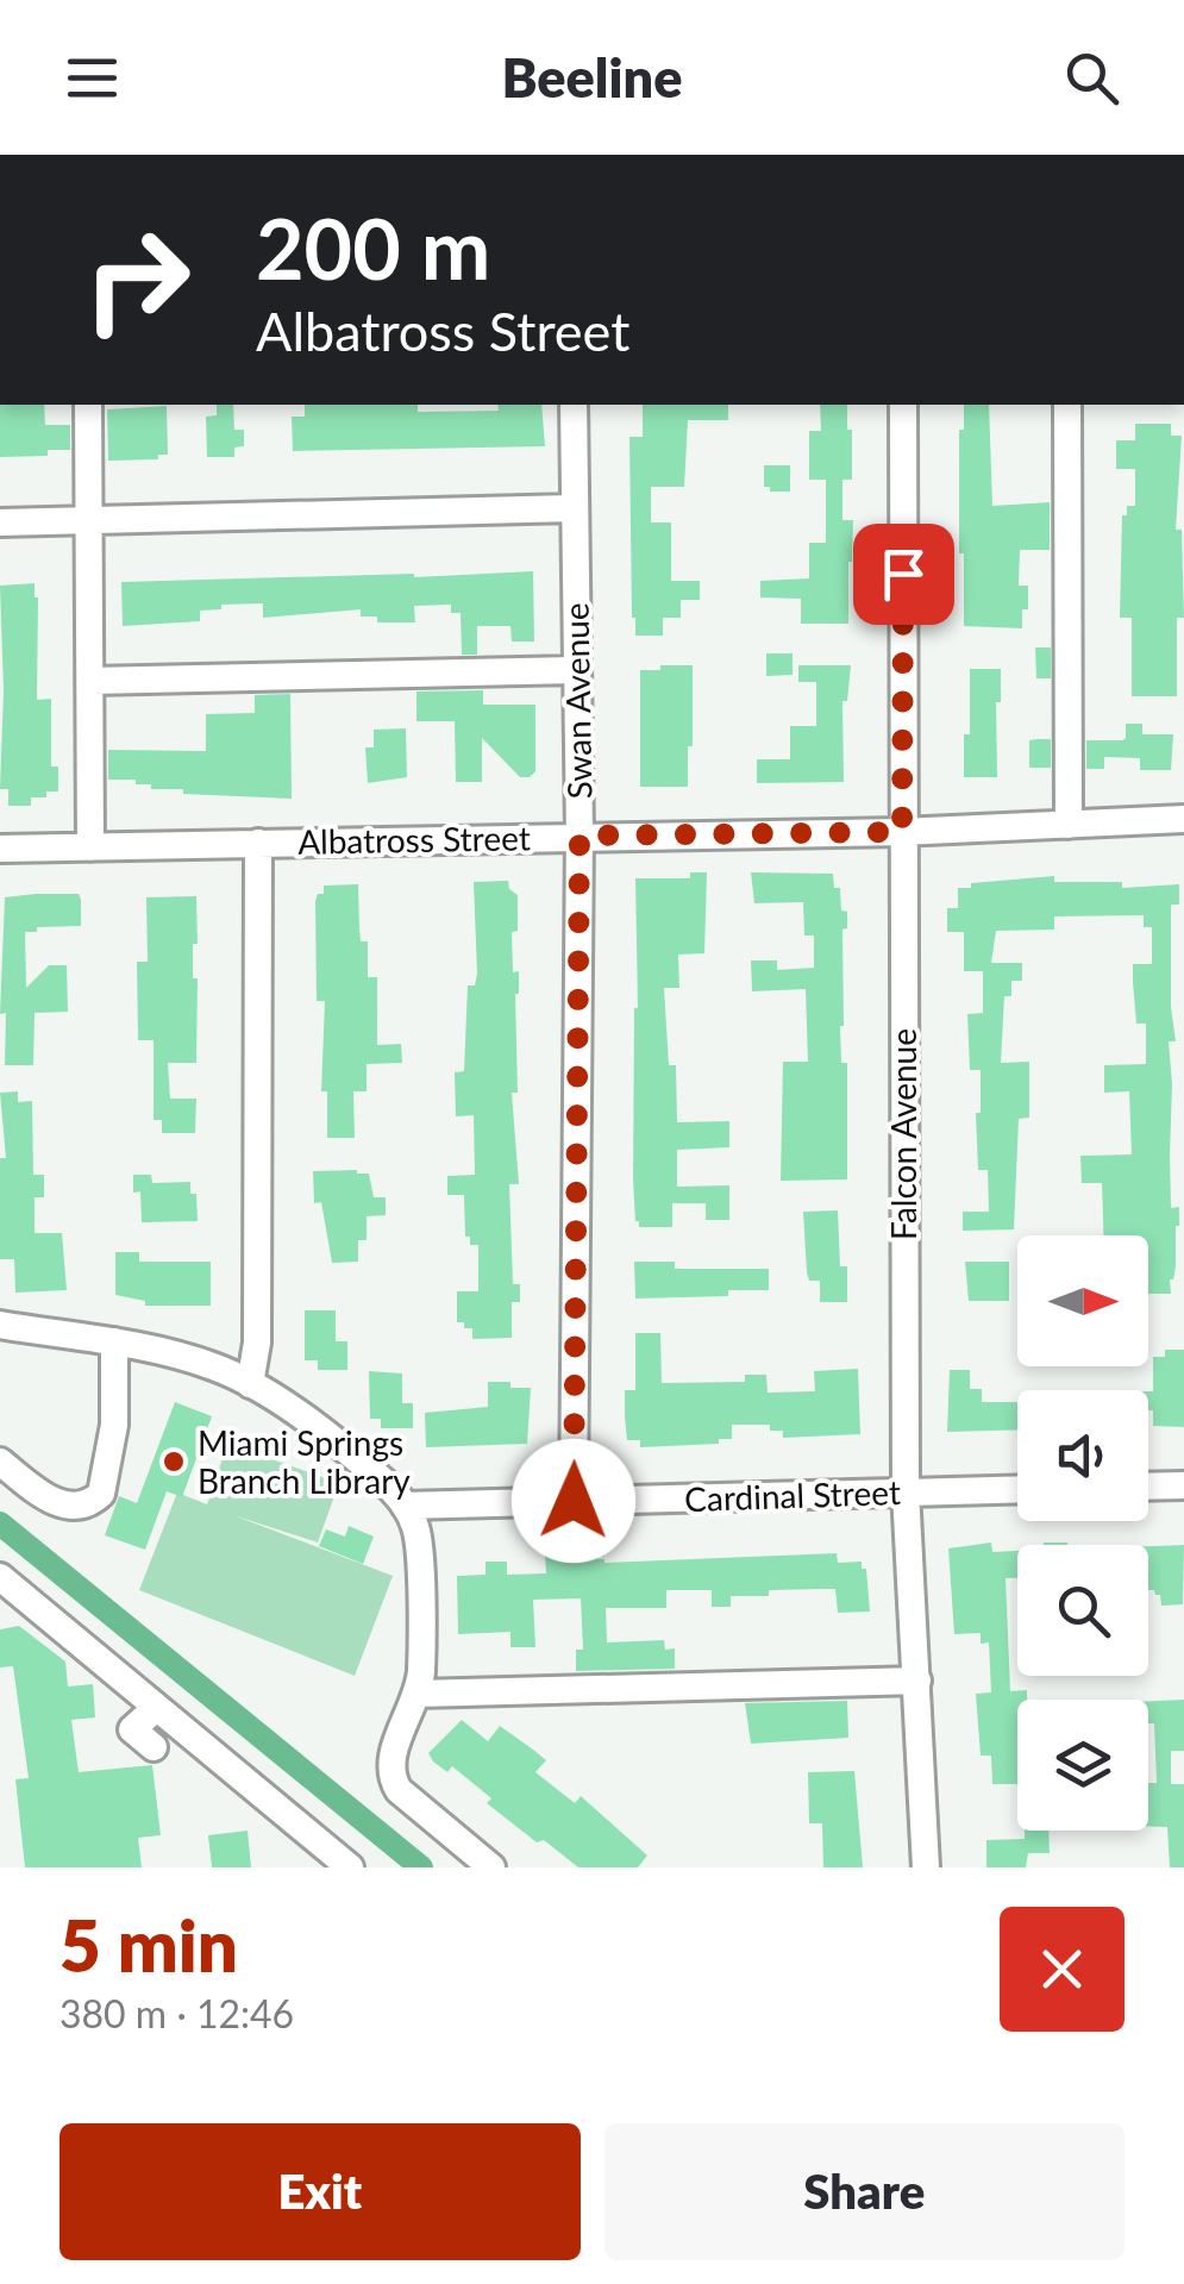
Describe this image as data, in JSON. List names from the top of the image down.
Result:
{
  "streets": {
    "street": [
      "Swan Avenue",
      "Albatross Street",
      "Falcon Avenue",
      "Cardinal Street"
    ]
  },
  "crossings": [
    ["Swan Avenue", "Albatross Street"],
    ["Swan Avenue", "Cardinal Street"],
    ["Albatross Street", "Falcon Avenue"],
    ["Falcon Avenue", "Cardinal Street"]
  ],
  "places": ["Miami Springs Branch Library"],
  "north": "right",
  "page": {
    "header": "Beeline",
    "turn": ["200 m", "Albatross Street"],
    "heading": ["5 min", "380 m · 12:46"],
    "buttons": ["Exit", "Share"]
  }
}
